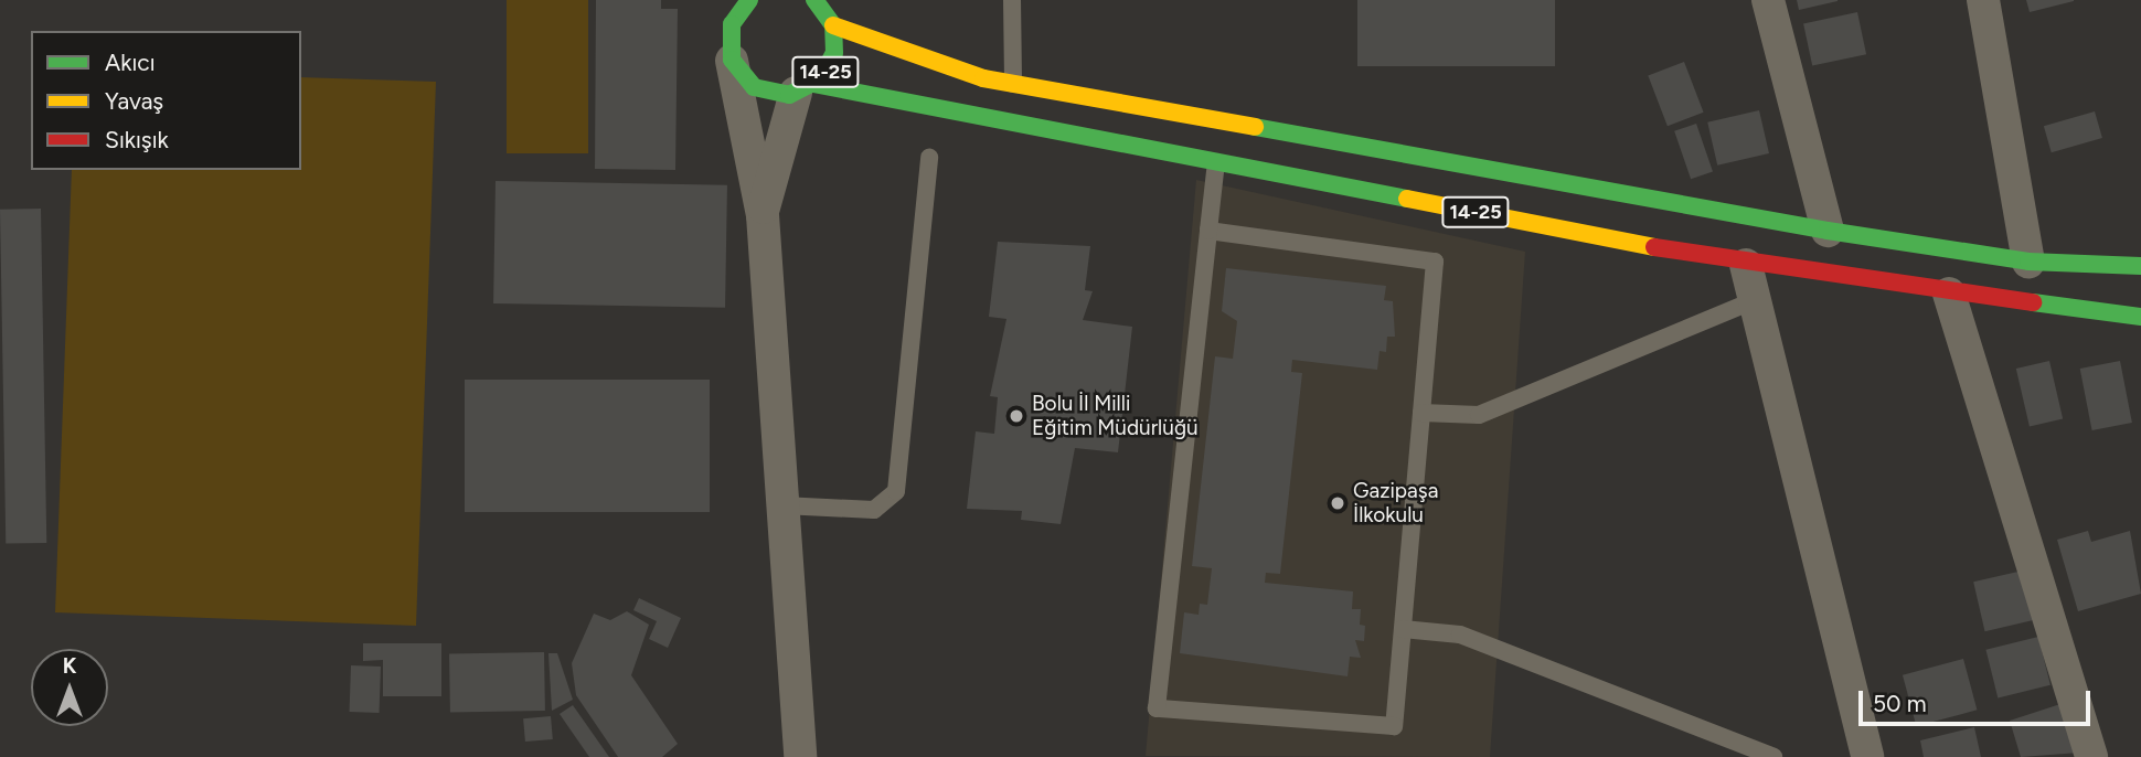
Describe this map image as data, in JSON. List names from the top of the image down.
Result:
{
  "streets": {
    "main road": ["14-25"]
  },
  "places": ["Bolu İl Milli Eğitim Müdürlüğü", "Gazipaşa İlkokulu"],
  "legend": ["Akıcı", "Yavaş", "Sıkışık"],
  "scale_bar": "50 m",
  "north": "top"
}
